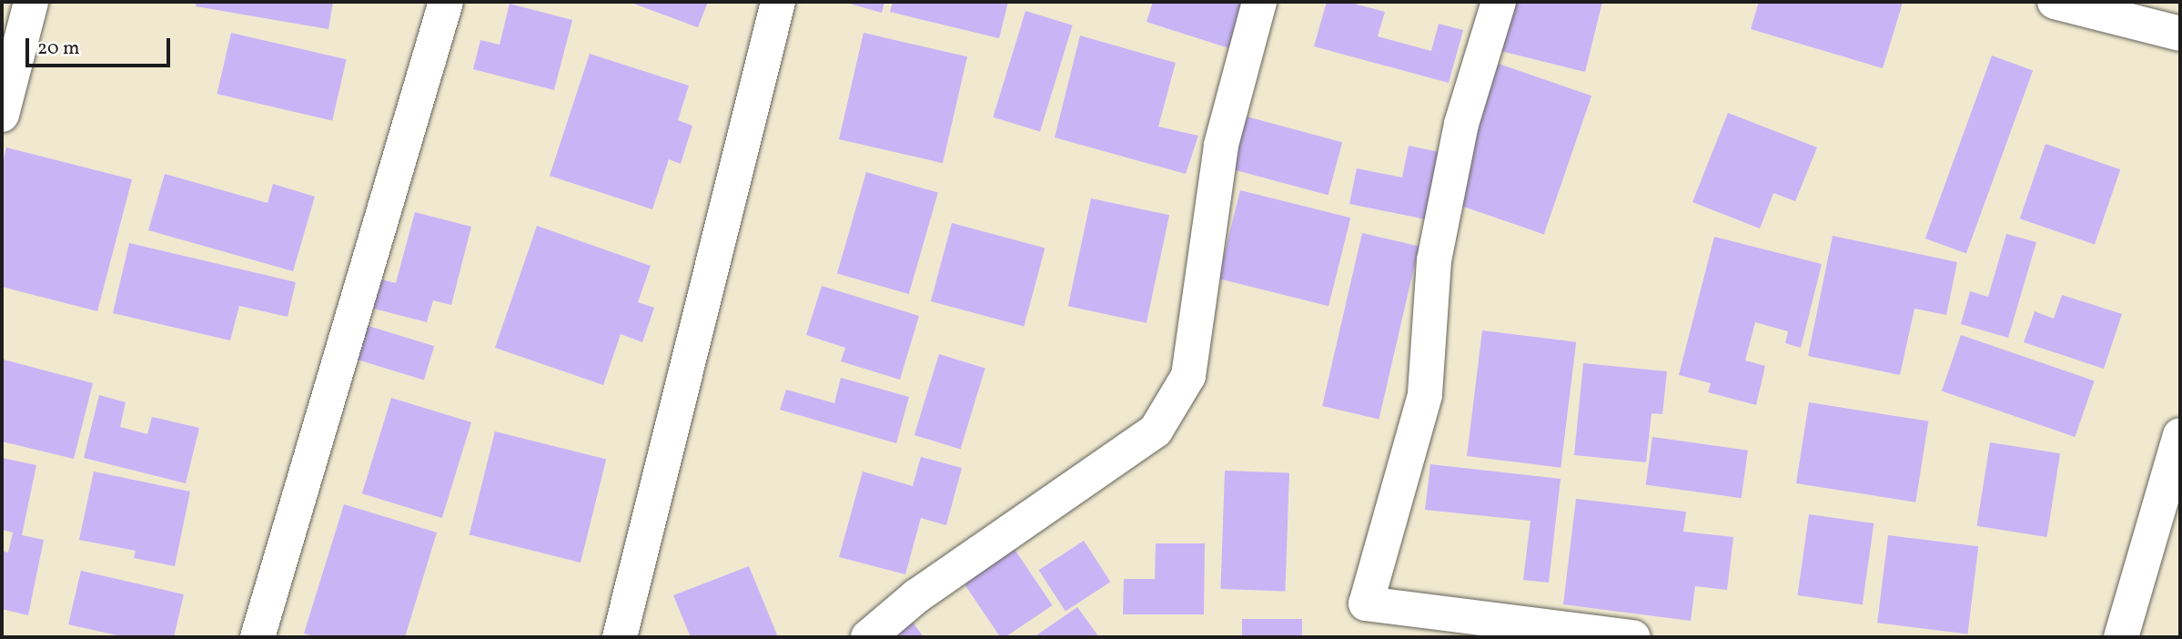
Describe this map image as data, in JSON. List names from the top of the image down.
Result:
{
  "scale_bar": "20 m"
}
